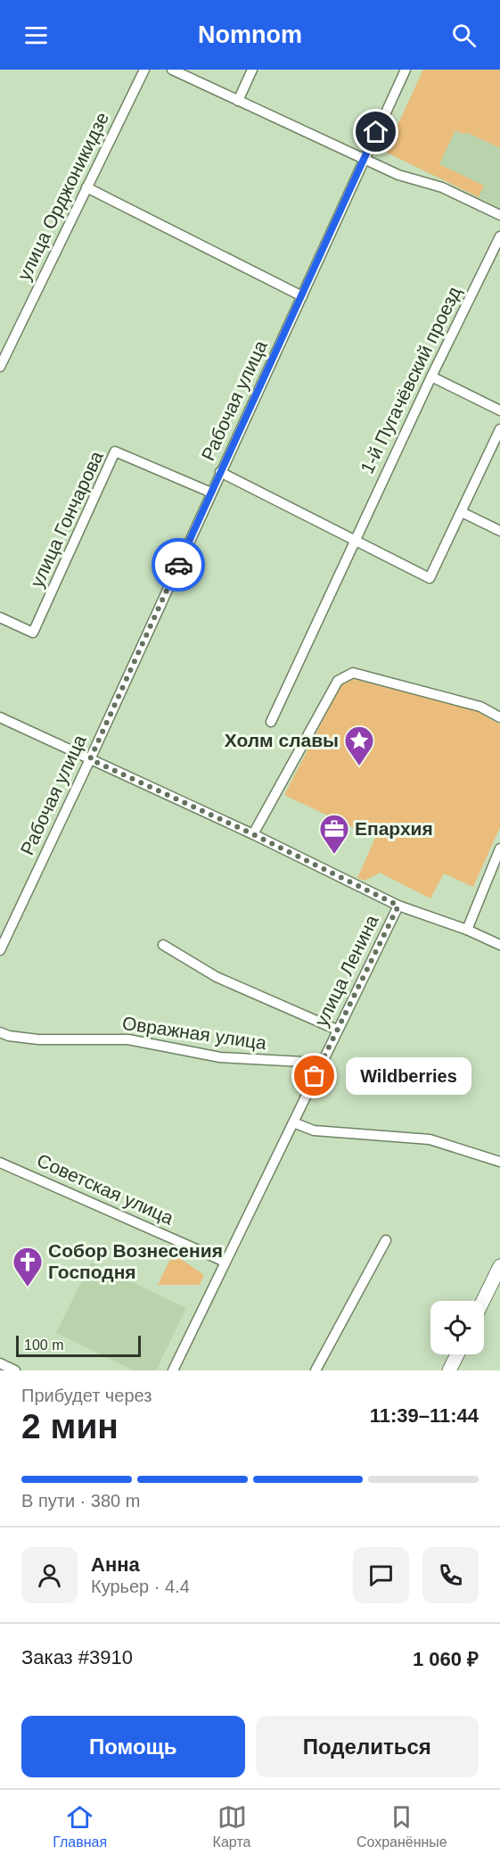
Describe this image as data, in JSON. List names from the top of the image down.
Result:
{
  "streets": {
    "street": [
      "улица Орджоникидзе",
      "1-й Пугачёвский проезд",
      "Рабочая улица",
      "улица Гончарова",
      "улица Ленина",
      "Овражная улица",
      "Советская улица"
    ]
  },
  "crossings": [
    ["Рабочая улица", "улица Гончарова"],
    ["улица Ленина", "Овражная улица"],
    ["улица Ленина", "Советская улица"]
  ],
  "places": {
    "place": ["Холм славы"],
    "office": ["Епархия"],
    "other": ["Wildberries"],
    "church": ["Собор Вознесения Господня"]
  },
  "scale_bar": "100 m",
  "page": {
    "header": "Nomnom",
    "bubble": "Wildberries",
    "scale": "100 m",
    "heading": ["2 мин", "Прибудет через", "11:39–11:44"],
    "panel": [
      "Анна",
      "Курьер · 4.4",
      "Заказ #3910",
      "1 060 ₽"
    ],
    "bar": "В пути · 380 m",
    "buttons": ["Помощь", "Поделиться"],
    "tabs": ["Главная", "Карта", "Сохранённые"]
  }
}
